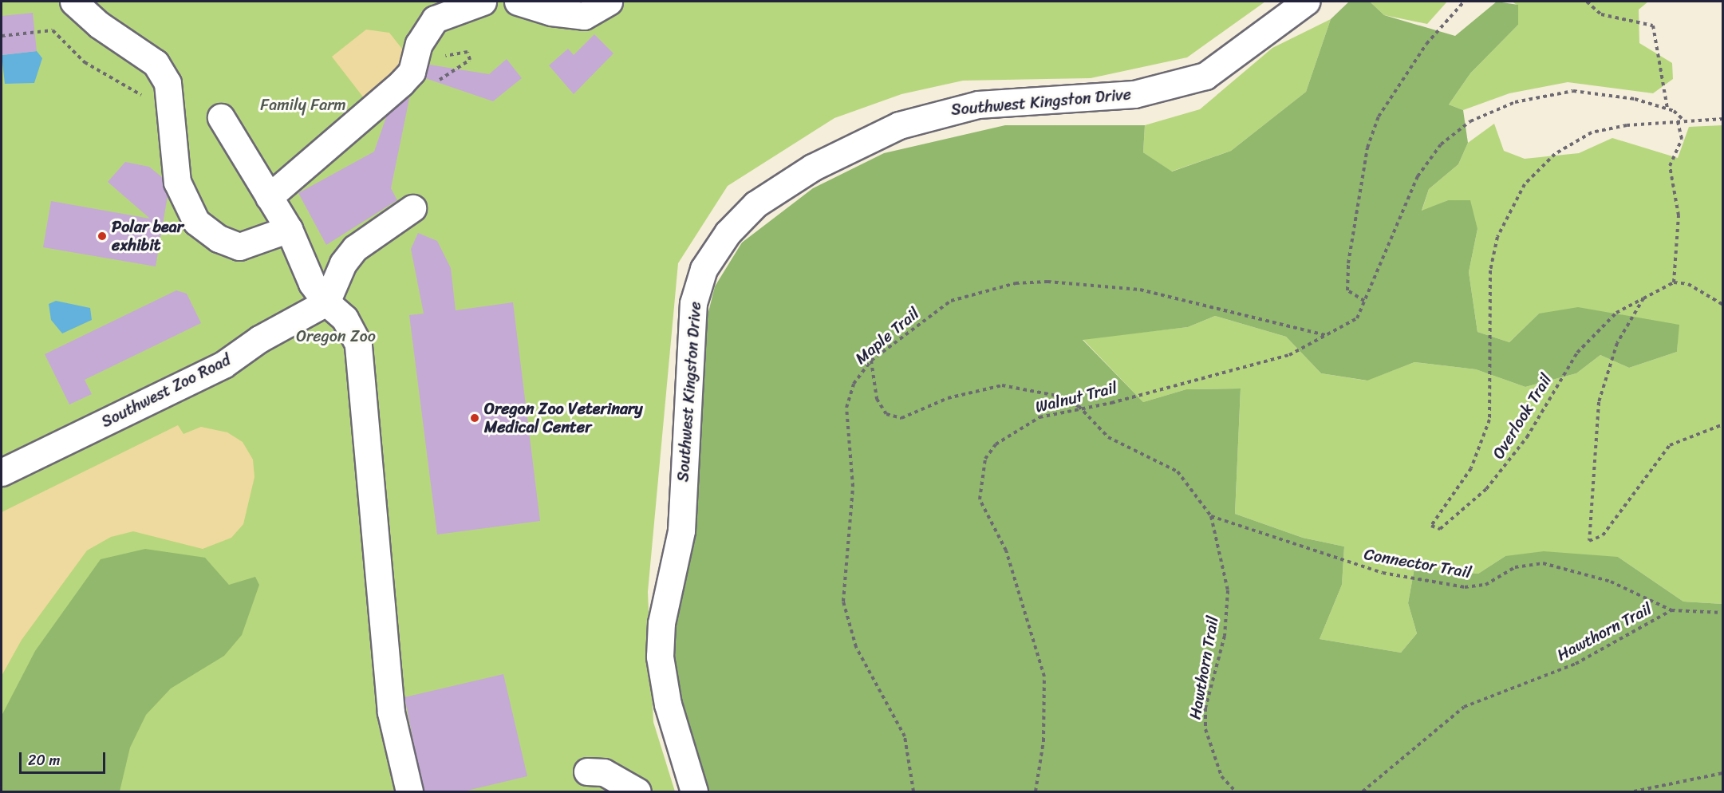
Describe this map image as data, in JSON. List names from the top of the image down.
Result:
{
  "streets": {
    "street": ["Southwest Kingston Drive", "Southwest Zoo Road"],
    "path": [
      "Maple Trail",
      "Walnut Trail",
      "Overlook Trail",
      "Connector Trail",
      "Hawthorn Trail"
    ]
  },
  "crossings": [
    ["Maple Trail", "Walnut Trail"],
    ["Maple Trail", "Hawthorn Trail"],
    ["Walnut Trail", "Hawthorn Trail"],
    ["Connector Trail", "Hawthorn Trail"]
  ],
  "parks": ["Family Farm", "Oregon Zoo"],
  "places": ["Polar bear exhibit", "Oregon Zoo Veterinary Medical Center"],
  "scale_bar": "20 m"
}
